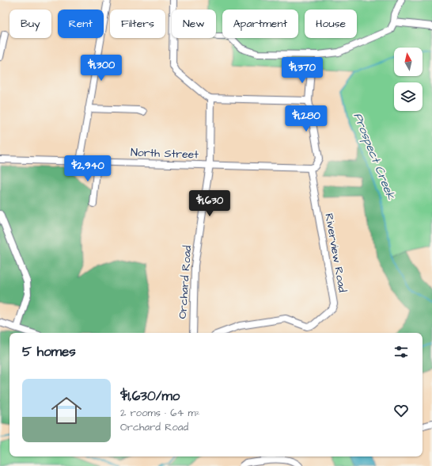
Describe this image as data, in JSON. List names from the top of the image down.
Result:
{
  "streets": {
    "street": ["North Street", "Riverview Road", "Orchard Road"]
  },
  "crossings": [
    ["North Street", "Riverview Road"],
    ["North Street", "Orchard Road"]
  ],
  "water": ["Prospect Creek"],
  "north": "top",
  "page": {
    "chip": [
      "Buy",
      "Rent",
      "Filters",
      "New",
      "Apartment",
      "House"
    ],
    "price": [
      "$1,300",
      "$1,370",
      "$1,280",
      "$2,940",
      "$1,630"
    ],
    "heading": "5 homes",
    "list": [
      {
        "name": "$1,630/mo",
        "note": "2 rooms · 64 m² · Orchard Road"
      }
    ]
  }
}
